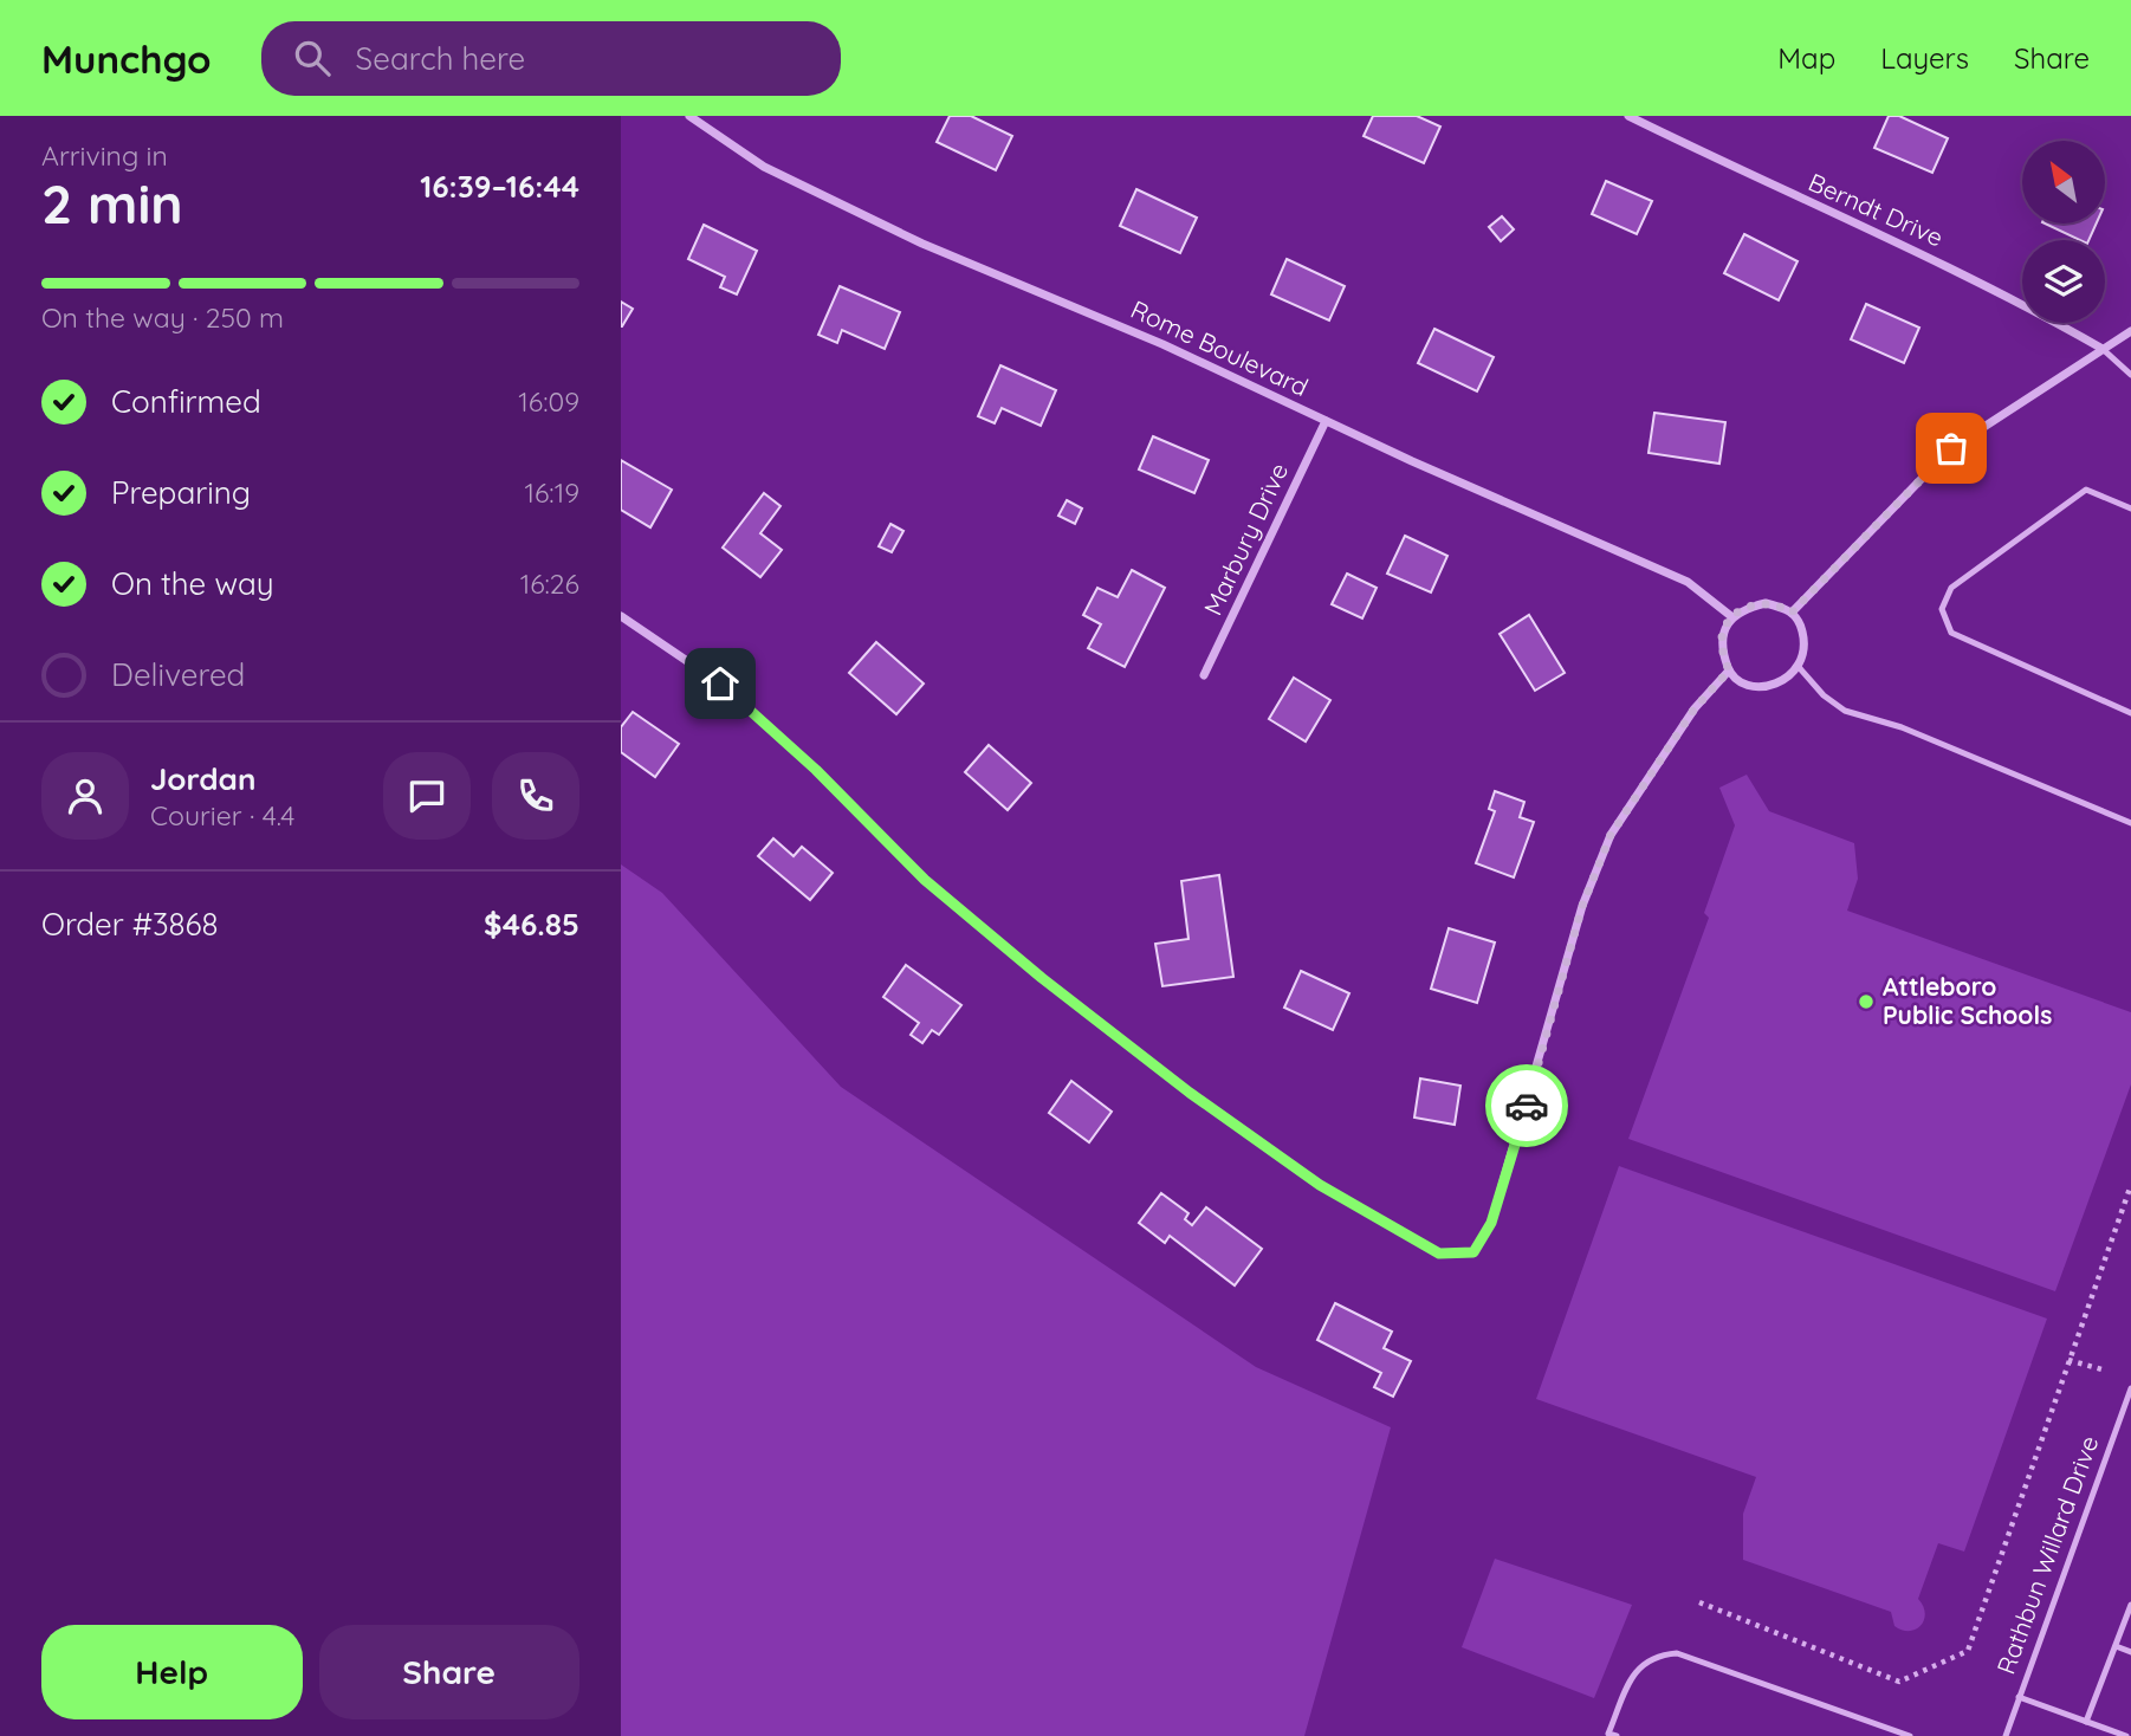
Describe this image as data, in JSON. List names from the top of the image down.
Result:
{
  "streets": {
    "street": ["Berndt Drive", "Rome Boulevard", "Marbury Drive"],
    "lane": ["Rathbun Willard Drive"]
  },
  "crossings": [
    ["Rome Boulevard", "Marbury Drive"]
  ],
  "places": ["Attleboro Public Schools"],
  "north": "top left",
  "page": {
    "header": "Munchgo",
    "search": "Search here",
    "nav": ["Map", "Layers", "Share"],
    "heading": ["2 min", "Arriving in", "16:39–16:44"],
    "panel": [
      "Jordan",
      "Courier · 4.4",
      "Order #3868",
      "$46.85"
    ],
    "bar": "On the way · 250 m",
    "list": [
      ["Confirmed", "16:09"],
      ["Preparing", "16:19"],
      ["On the way", "16:26"],
      "Delivered"
    ],
    "buttons": ["Help", "Share"]
  }
}
